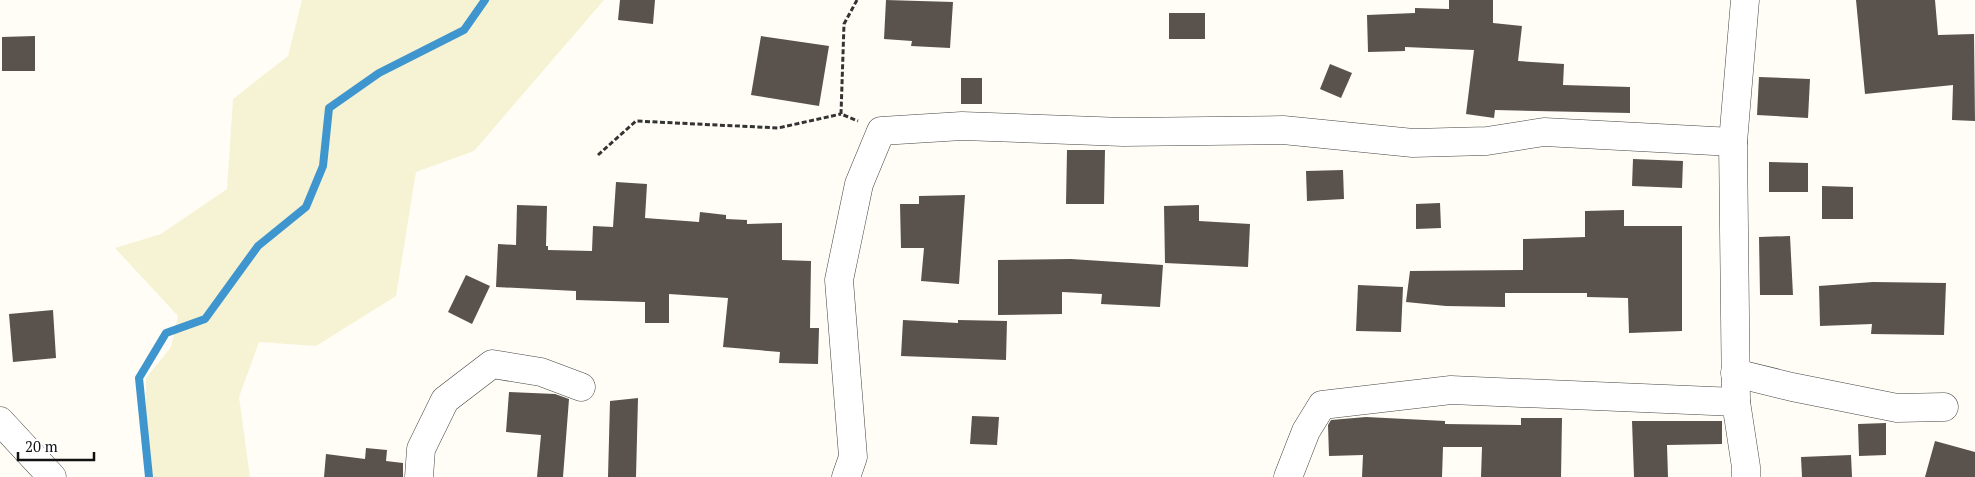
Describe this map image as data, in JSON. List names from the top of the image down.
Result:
{
  "scale_bar": "20 m"
}
